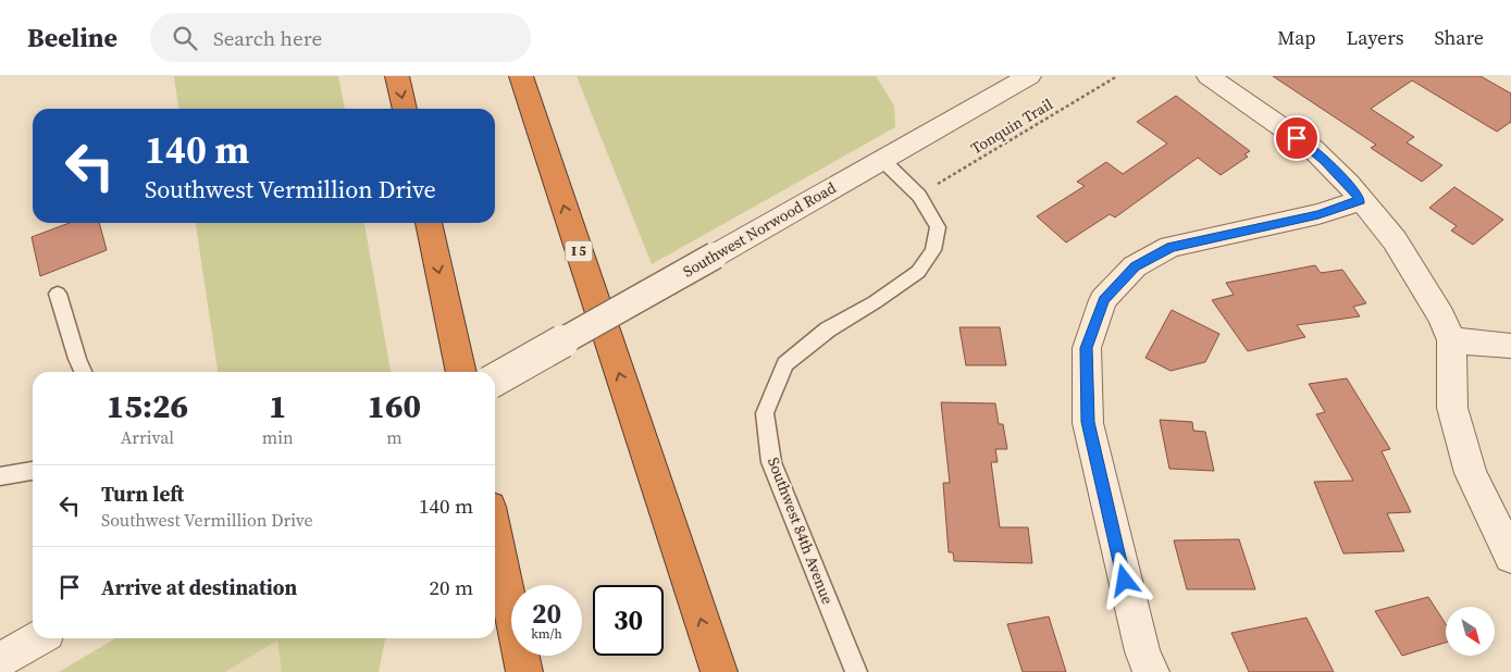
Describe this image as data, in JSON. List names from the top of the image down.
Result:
{
  "streets": {
    "highway": ["I 5"],
    "street": ["Southwest Norwood Road"],
    "lane": ["Southwest 84th Avenue"],
    "path": ["Tonquin Trail"]
  },
  "crossings": [
    ["Tonquin Trail", "Southwest 84th Avenue"],
    ["Southwest Norwood Road", "Southwest 84th Avenue"]
  ],
  "north": "bottom right",
  "page": {
    "header": "Beeline",
    "search": "Search here",
    "nav": ["Map", "Layers", "Share"],
    "turn": ["140 m", "Southwest Vermillion Drive"],
    "eta": [
      "15:26",
      "Arrival",
      "1",
      "min",
      "160",
      "m"
    ],
    "list": [
      {
        "name": "Turn left",
        "note": "Southwest Vermillion Drive",
        "value": "140 m"
      },
      {
        "name": "Arrive at destination",
        "value": "20 m"
      }
    ],
    "speed": "20 km/h",
    "limit": "30"
  }
}
